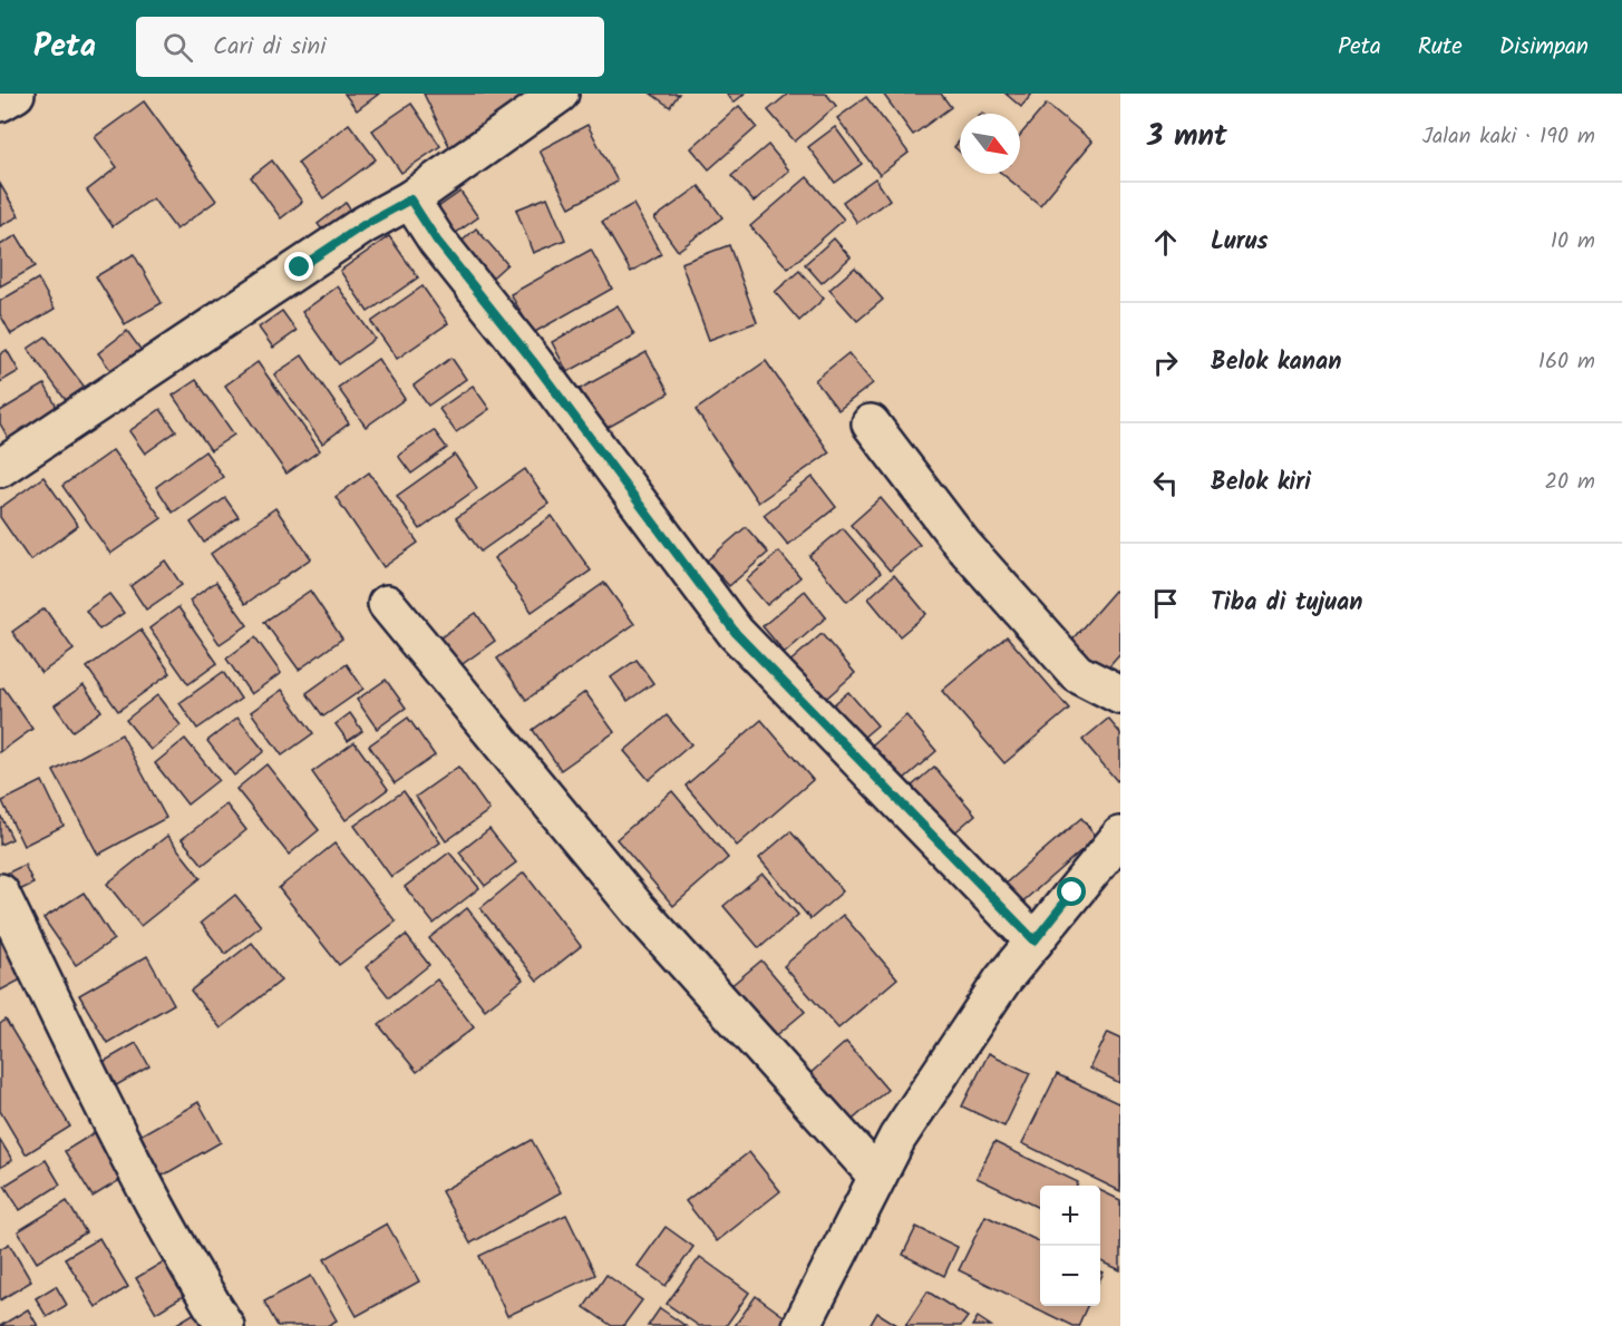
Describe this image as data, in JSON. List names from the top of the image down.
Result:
{
  "north": "bottom right",
  "page": {
    "header": "Peta",
    "search": "Cari di sini",
    "nav": ["Peta", "Rute", "Disimpan"],
    "heading": ["3 mnt", "Jalan kaki · 190 m"],
    "list": [
      ["Lurus", "10 m"],
      ["Belok kanan", "160 m"],
      ["Belok kiri", "20 m"],
      "Tiba di tujuan"
    ],
    "map_buttons": ["+", "−"]
  }
}
